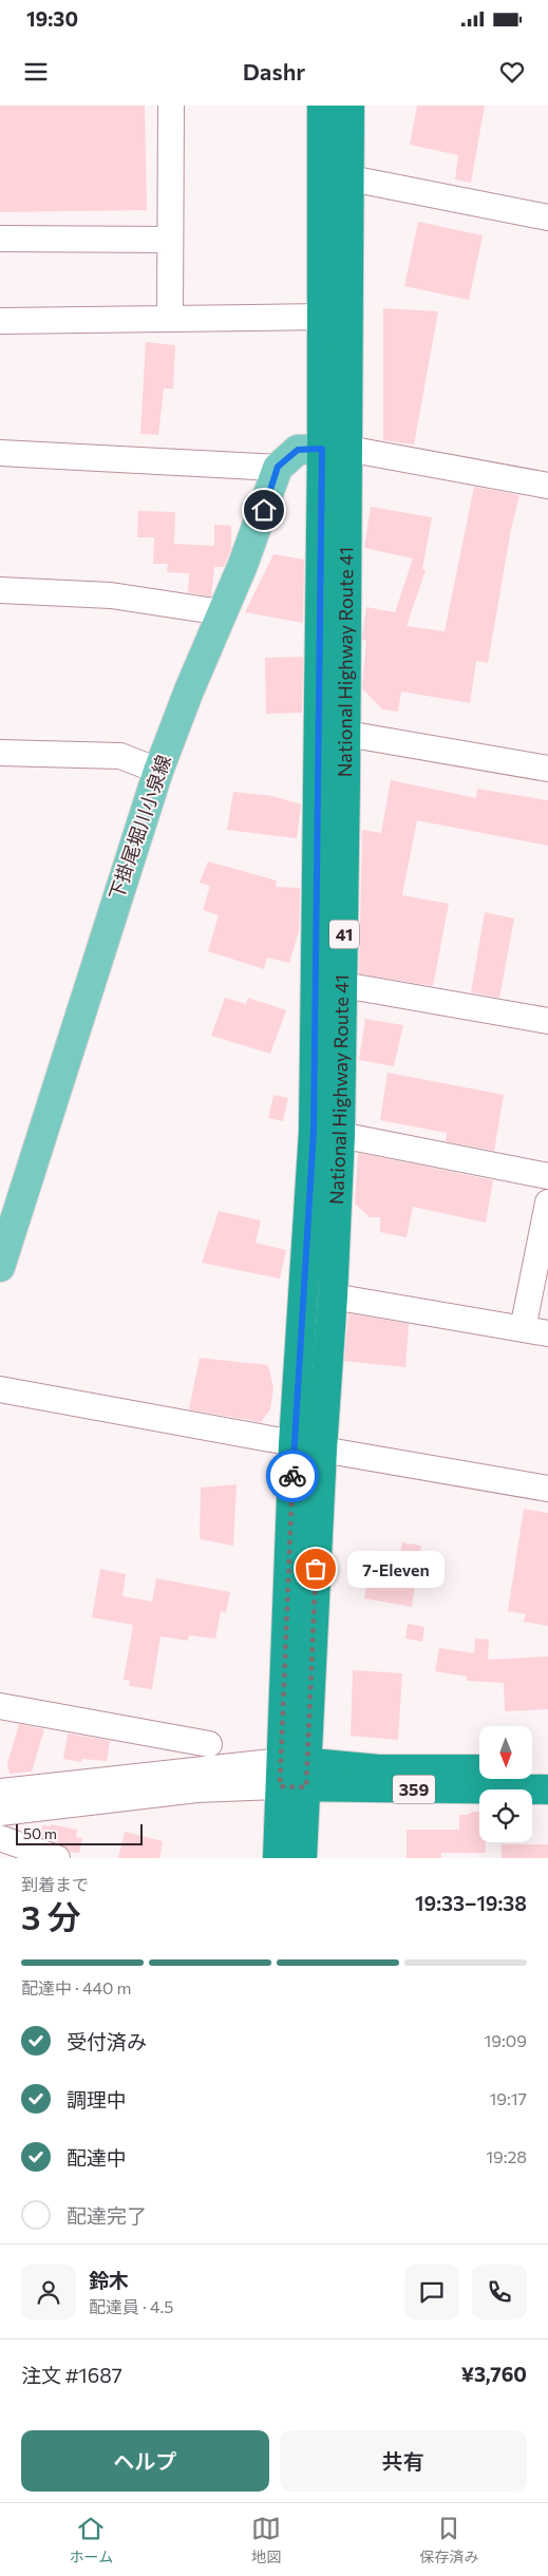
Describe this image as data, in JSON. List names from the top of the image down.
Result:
{
  "streets": {
    "highway": ["National Highway Route 41", "41", "359"],
    "main road": ["下掛尾堀川小泉線"]
  },
  "crossings": [
    ["National Highway Route 41", "41"],
    ["National Highway Route 41", "359"],
    ["41", "359"]
  ],
  "places": ["7-Eleven"],
  "scale_bar": "50 m",
  "north": "bottom",
  "page": {
    "status": "19:30",
    "header": "Dashr",
    "bubble": "7-Eleven",
    "scale": "50 m",
    "heading": ["3 分", "到着まで", "19:33–19:38"],
    "panel": [
      "鈴木",
      "配達員 · 4.5",
      "注文 #1687",
      "¥3,760"
    ],
    "bar": "配達中 · 440 m",
    "list": [
      ["受付済み", "19:09"],
      ["調理中", "19:17"],
      ["配達中", "19:28"],
      "配達完了"
    ],
    "buttons": ["ヘルプ", "共有"],
    "tabs": ["ホーム", "地図", "保存済み"]
  }
}
